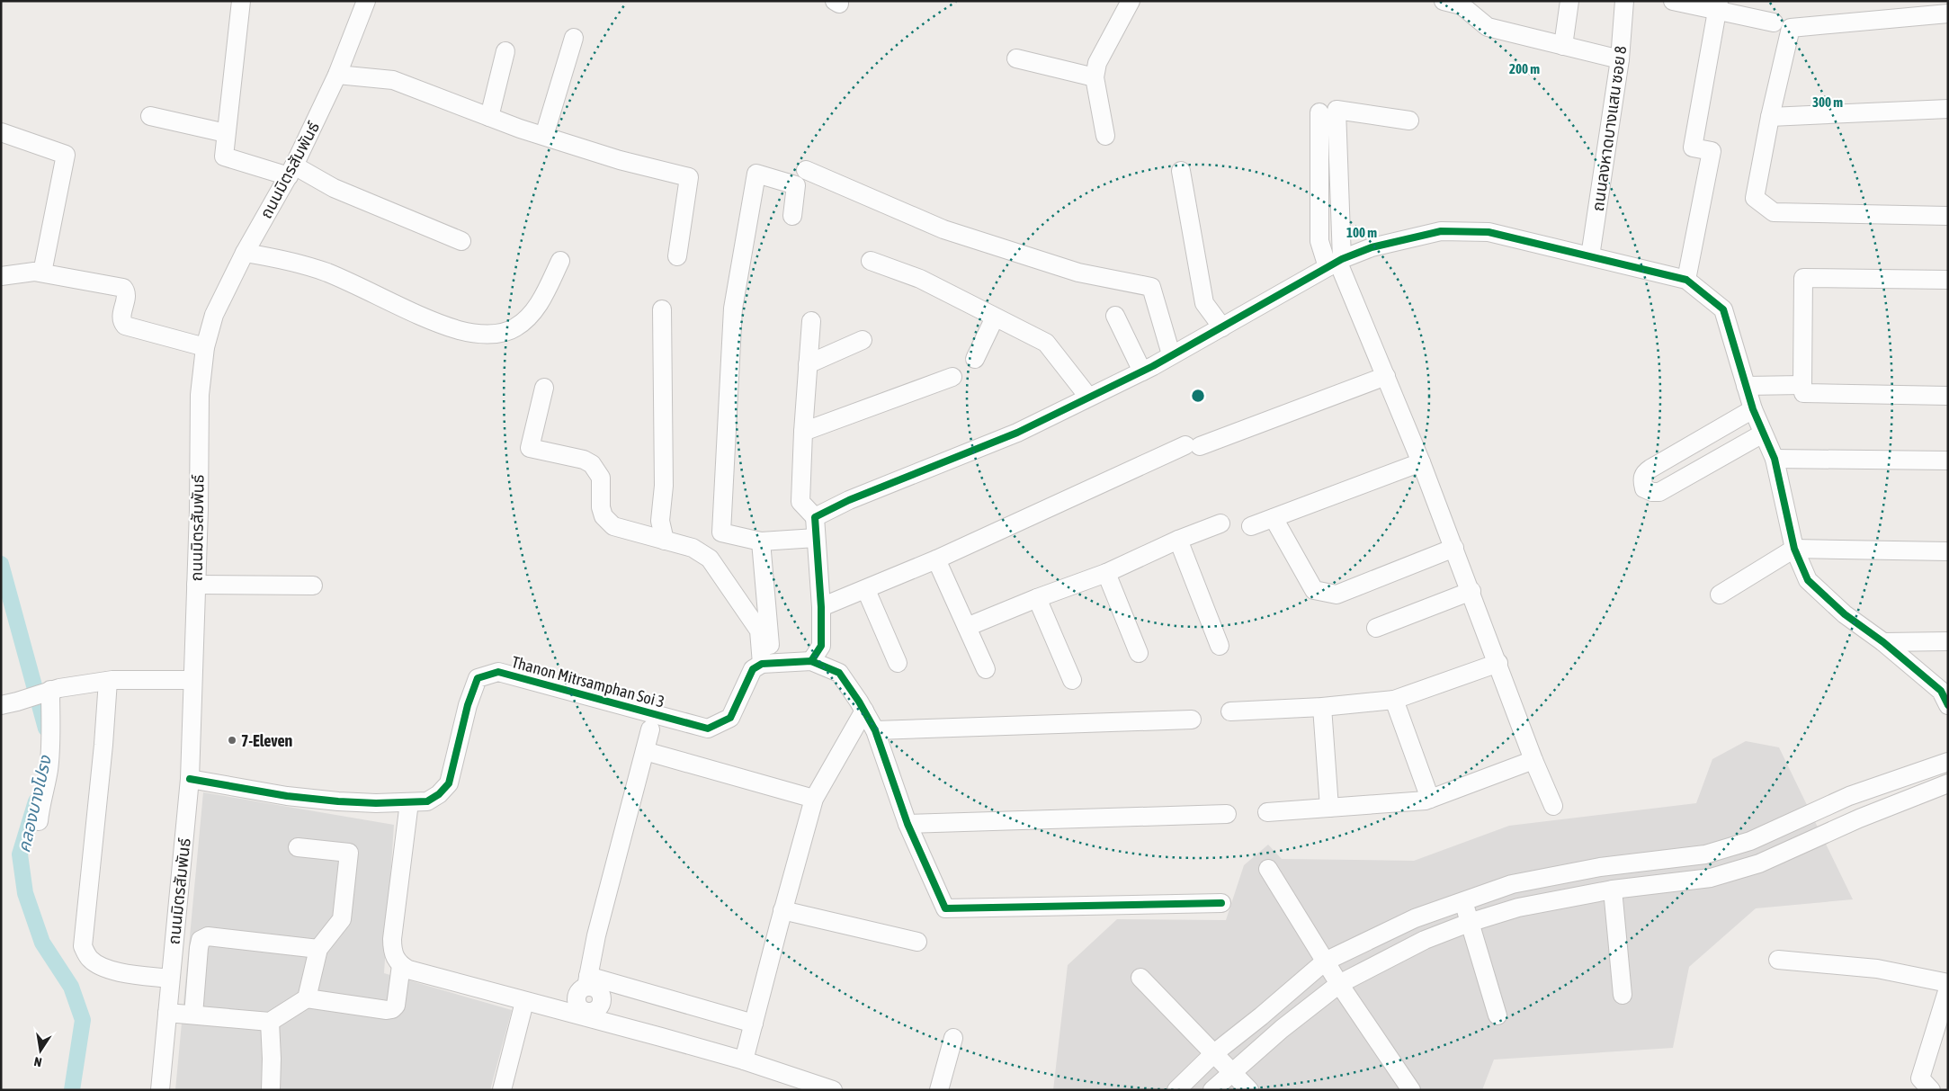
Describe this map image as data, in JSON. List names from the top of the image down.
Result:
{
  "streets": {
    "street": ["ถนนลงหาดบางแสน ซอย 8", "ถนนมิตรสัมพันธ์", "Thanon Mitrsamphan Soi 3"]
  },
  "crossings": [
    ["ถนนมิตรสัมพันธ์", "Thanon Mitrsamphan Soi 3"]
  ],
  "water": ["คลองบางโปรง"],
  "places": ["7-Eleven"],
  "north": "bottom",
  "rings": ["200 m", "300 m", "100 m"]
}
